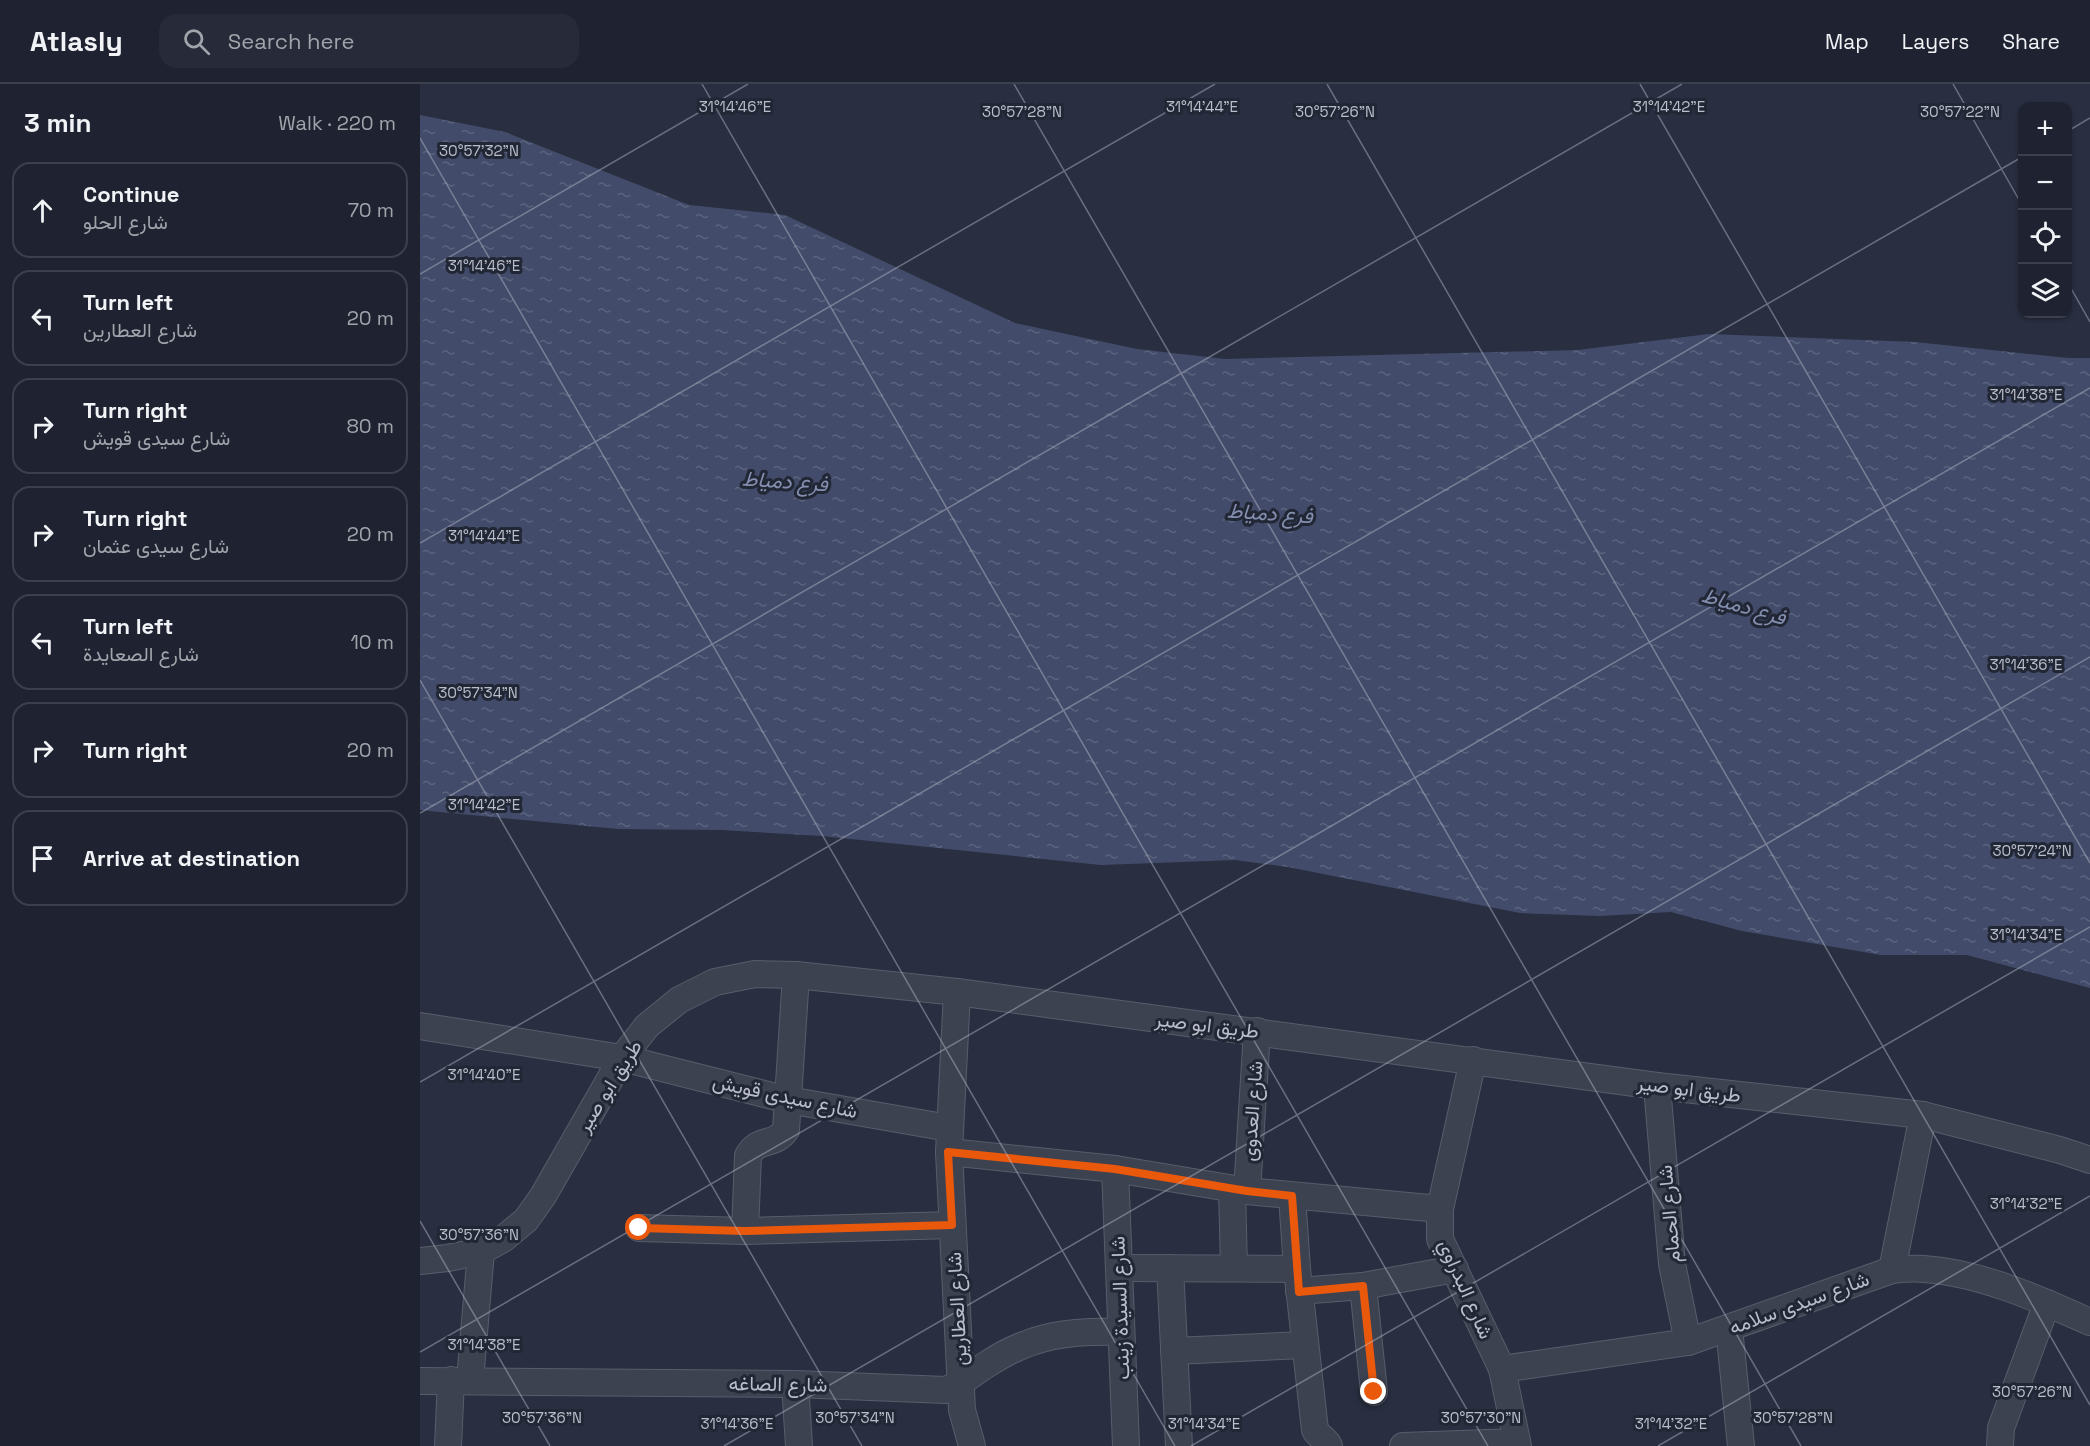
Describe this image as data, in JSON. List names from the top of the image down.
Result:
{
  "streets": {
    "street": [
      "طريق ابو صير",
      "شارع سيدى قويش",
      "شارع العدوى",
      "شارع الحمام",
      "شارع البدراوي",
      "شارع سيدى سلامه",
      "شارع السيدة زينب",
      "شارع العطارين",
      "شارع الصاغه"
    ]
  },
  "crossings": [
    ["طريق ابو صير", "شارع سيدى قويش"],
    ["طريق ابو صير", "شارع العدوى"],
    ["طريق ابو صير", "شارع الحمام"],
    ["طريق ابو صير", "شارع البدراوي"],
    ["طريق ابو صير", "شارع العطارين"],
    ["شارع سيدى قويش", "شارع العدوى"],
    ["شارع سيدى قويش", "شارع البدراوي"],
    ["شارع سيدى قويش", "شارع السيدة زينب"],
    ["شارع سيدى قويش", "شارع العطارين"],
    ["شارع الحمام", "شارع سيدى سلامه"],
    ["شارع البدراوي", "شارع سيدى سلامه"],
    ["شارع السيدة زينب", "شارع الصاغه"],
    ["شارع العطارين", "شارع الصاغه"]
  ],
  "water": ["فرع دمياط"],
  "page": {
    "header": "Atlasly",
    "search": "Search here",
    "nav": ["Map", "Layers", "Share"],
    "heading": ["3 min", "Walk · 220 m"],
    "map_buttons": ["+", "−"],
    "list": [
      ["Continue", "شارع الحلو", "70 m"],
      ["Turn left", "شارع العطارين", "20 m"],
      ["Turn right", "شارع سيدى قويش", "80 m"],
      ["Turn right", "شارع سيدى عثمان", "20 m"],
      ["Turn left", "شارع الصعايدة", "10 m"],
      ["Turn right", "20 m"],
      "Arrive at destination"
    ]
  },
  "coordinates": [
    "31°14'44\"E",
    "31°14'42\"E",
    "31°14'46\"E",
    "30°57'26\"N",
    "30°57'28\"N",
    "30°57'22\"N",
    "30°57'32\"N",
    "31°14'38\"E",
    "31°14'36\"E",
    "30°57'34\"N",
    "30°57'24\"N",
    "31°14'34\"E",
    "31°14'40\"E",
    "31°14'32\"E",
    "30°57'36\"N",
    "30°57'30\"N"
  ]
}
